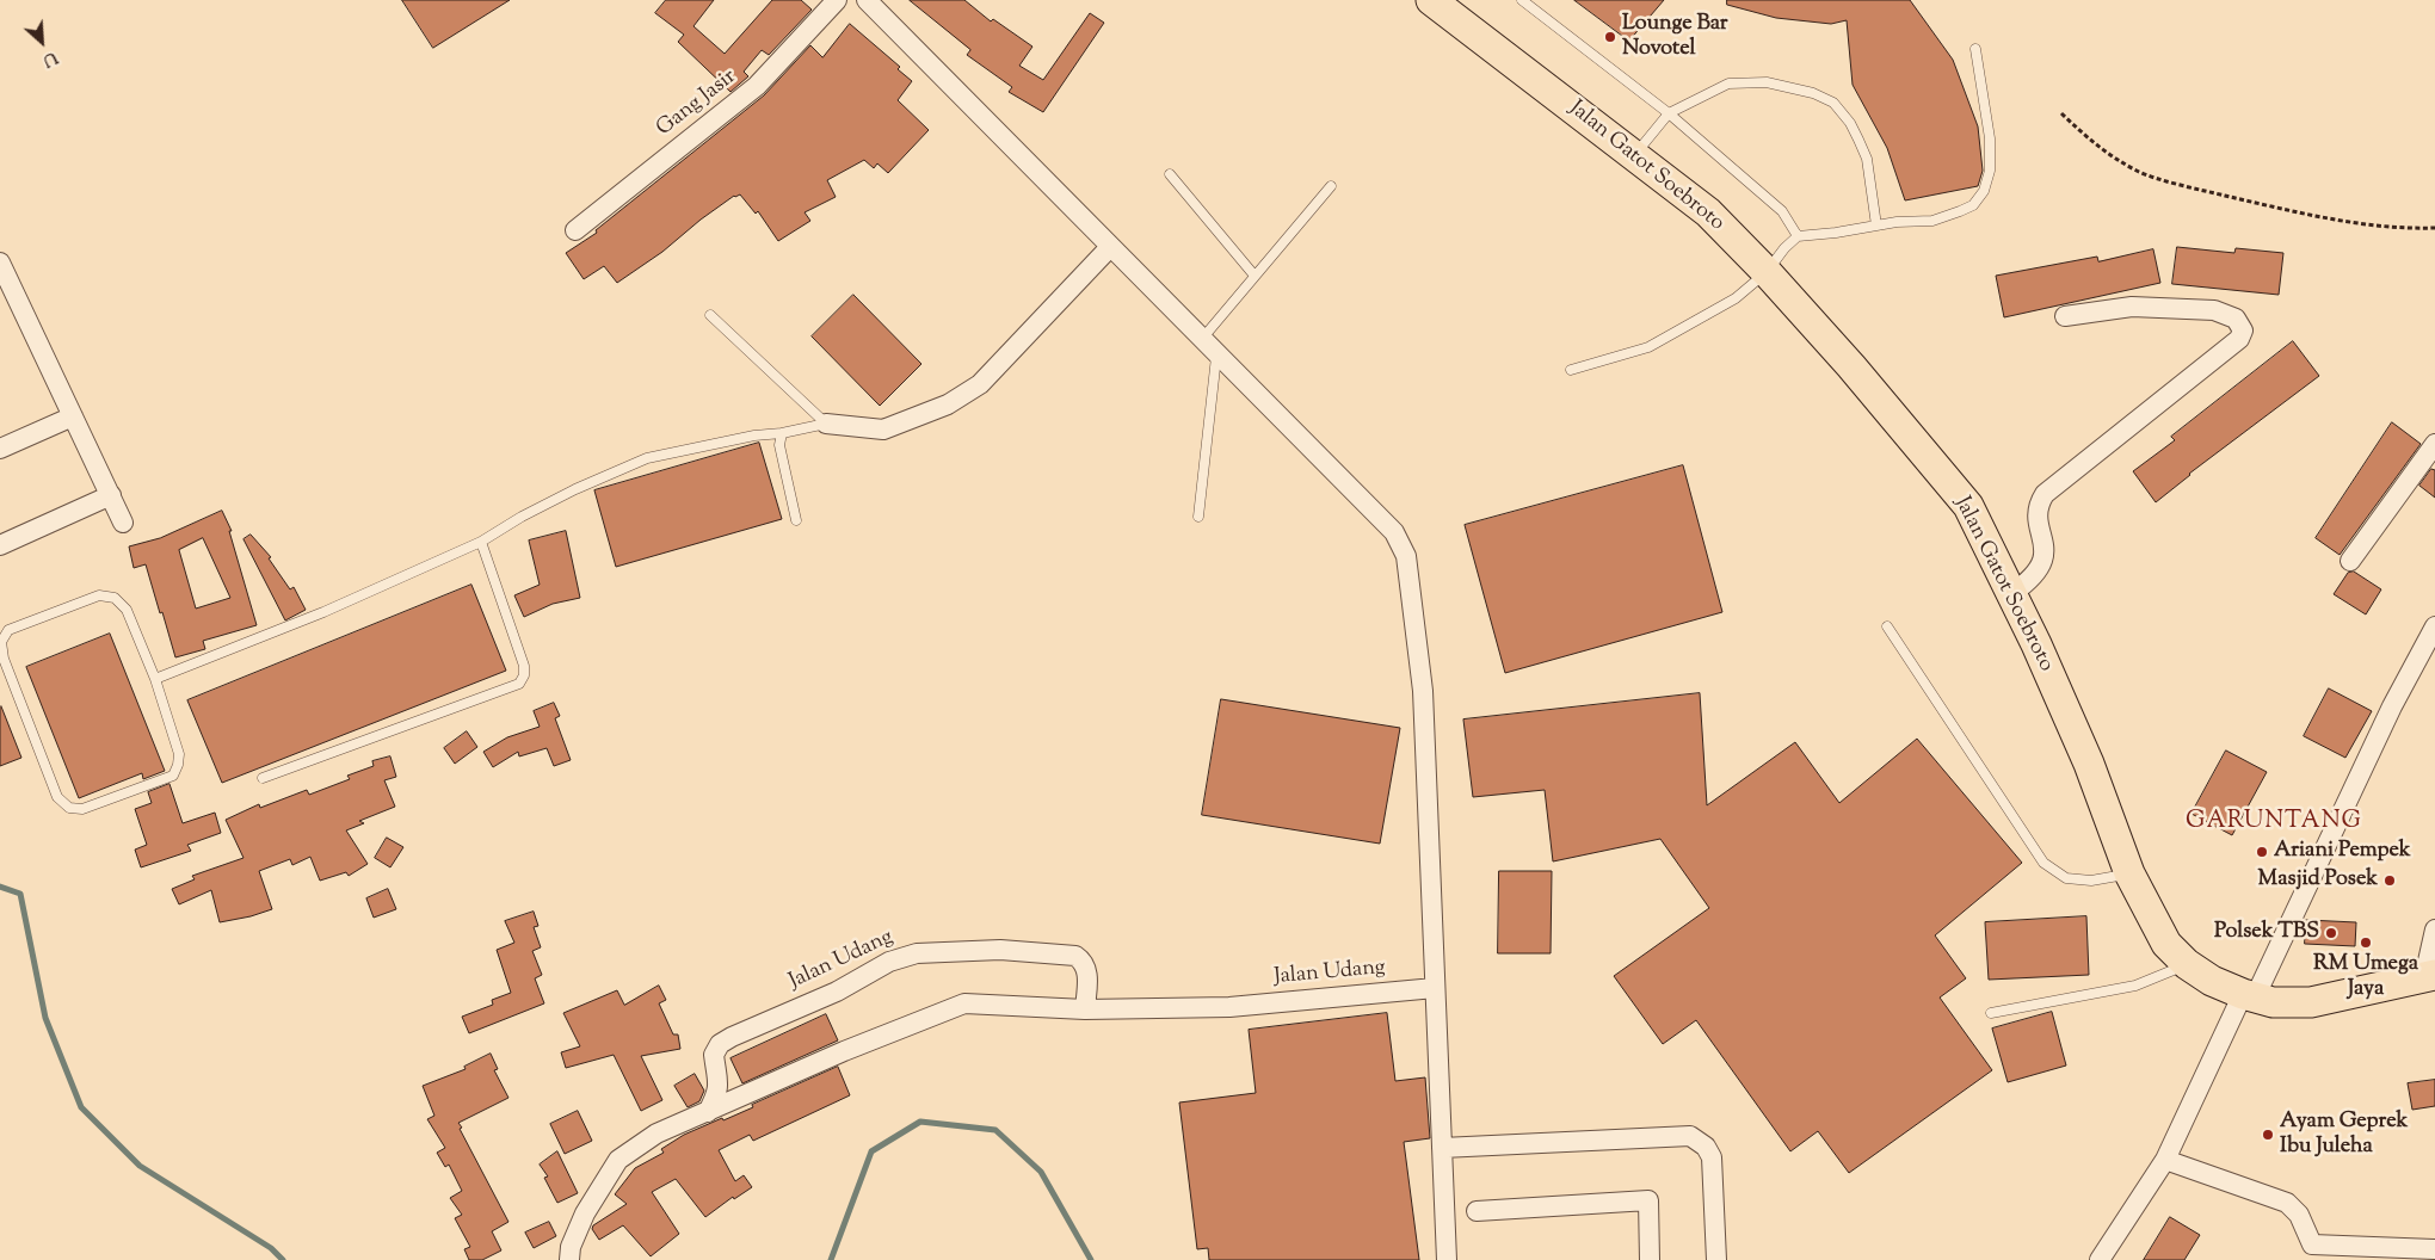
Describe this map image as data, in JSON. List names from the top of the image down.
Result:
{
  "streets": {
    "main road": ["Jalan Gatot Soebroto"],
    "street": ["Gang Jasir", "Jalan Udang"]
  },
  "districts": ["GARUNTANG"],
  "places": [
    "Lounge Bar Novotel",
    "Ariani Pempek",
    "Masjid Posek",
    "Polsek TBS",
    "RM Umega Jaya",
    "Ayam Geprek Ibu Juleha"
  ],
  "north": "bottom right"
}
